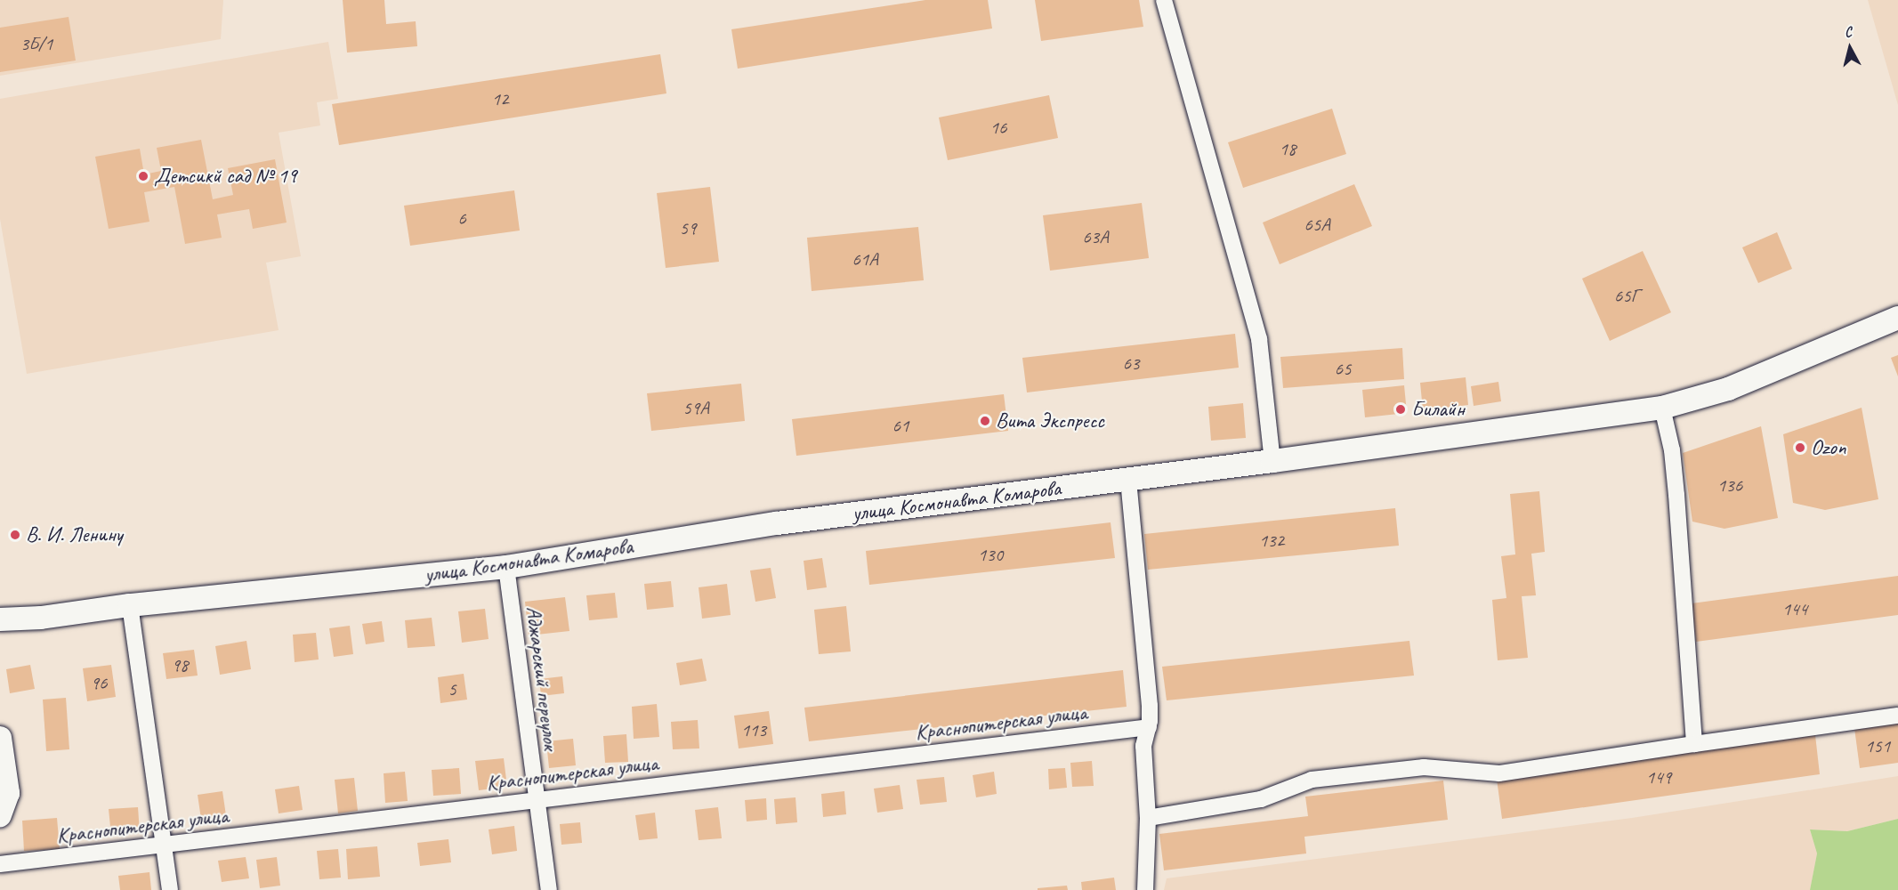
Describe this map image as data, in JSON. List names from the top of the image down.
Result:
{
  "streets": {
    "main road": ["улица Космонавта Комарова"],
    "street": ["Аджарский переулок", "Краснопитерская улица"]
  },
  "crossings": [
    ["улица Космонавта Комарова", "Аджарский переулок"],
    ["Аджарский переулок", "Краснопитерская улица"]
  ],
  "places": [
    "Детсикй сад № 19",
    "Билайн",
    "Вита Экспресс",
    "Ozon",
    "В. И. Ленину"
  ],
  "house_numbers": [
    "3Б/1",
    "12",
    "16",
    "18",
    "6",
    "65А",
    "59",
    "63А",
    "61А",
    "65Г",
    "63",
    "65",
    "59А",
    "61",
    "136",
    "132",
    "130",
    "144",
    "98",
    "96",
    "5",
    "113",
    "151",
    "149"
  ],
  "north": "top"
}
